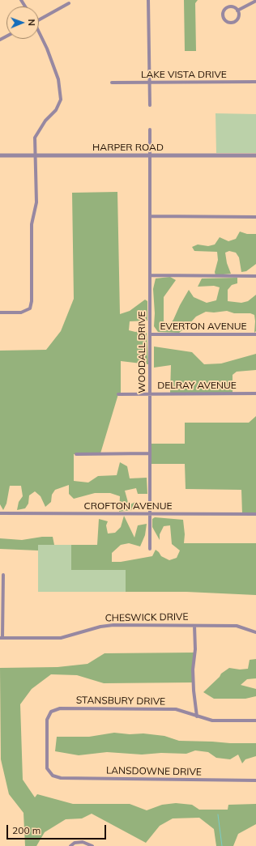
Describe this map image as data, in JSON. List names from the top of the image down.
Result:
{
  "streets": {
    "street": [
      "LAKE VISTA DRIVE",
      "HARPER ROAD",
      "EVERTON AVENUE",
      "WOODALL DRIVE",
      "DELRAY AVENUE",
      "CROFTON AVENUE",
      "CHESWICK DRIVE",
      "STANSBURY DRIVE",
      "LANSDOWNE DRIVE"
    ]
  },
  "crossings": [
    ["HARPER ROAD", "WOODALL DRIVE"],
    ["EVERTON AVENUE", "WOODALL DRIVE"],
    ["WOODALL DRIVE", "DELRAY AVENUE"],
    ["WOODALL DRIVE", "CROFTON AVENUE"],
    ["STANSBURY DRIVE", "LANSDOWNE DRIVE"]
  ],
  "scale_bar": "200 m",
  "north": "right"
}
